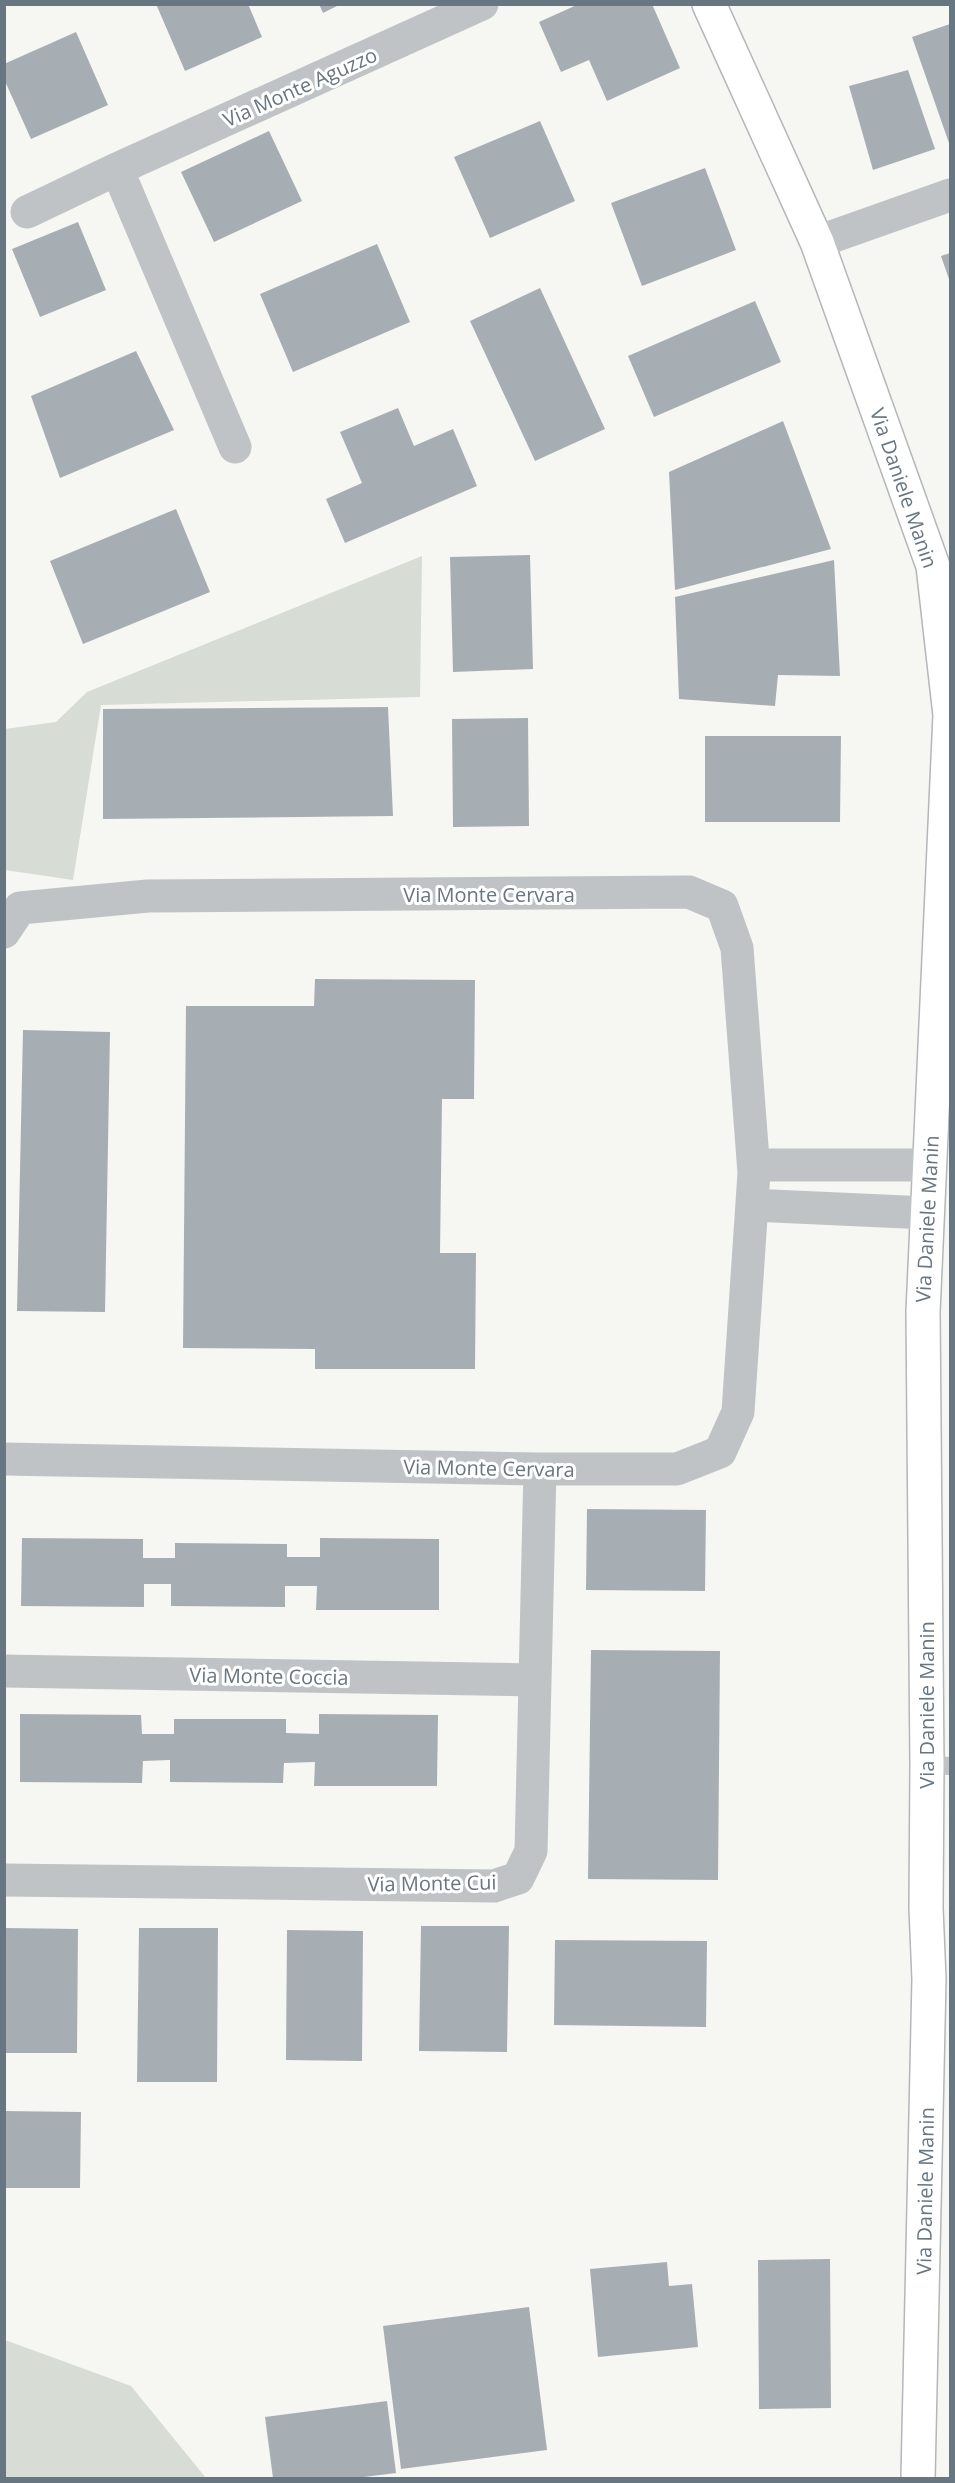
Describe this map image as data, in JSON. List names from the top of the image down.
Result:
{
  "streets": {
    "main road": ["Via Daniele Manin"],
    "street": [
      "Via Monte Aguzzo",
      "Via Monte Cervara",
      "Via Monte Coccia",
      "Via Monte Cui"
    ]
  },
  "crossings": [
    ["Via Monte Cervara", "Via Monte Cui"],
    ["Via Monte Coccia", "Via Monte Cui"]
  ]
}
